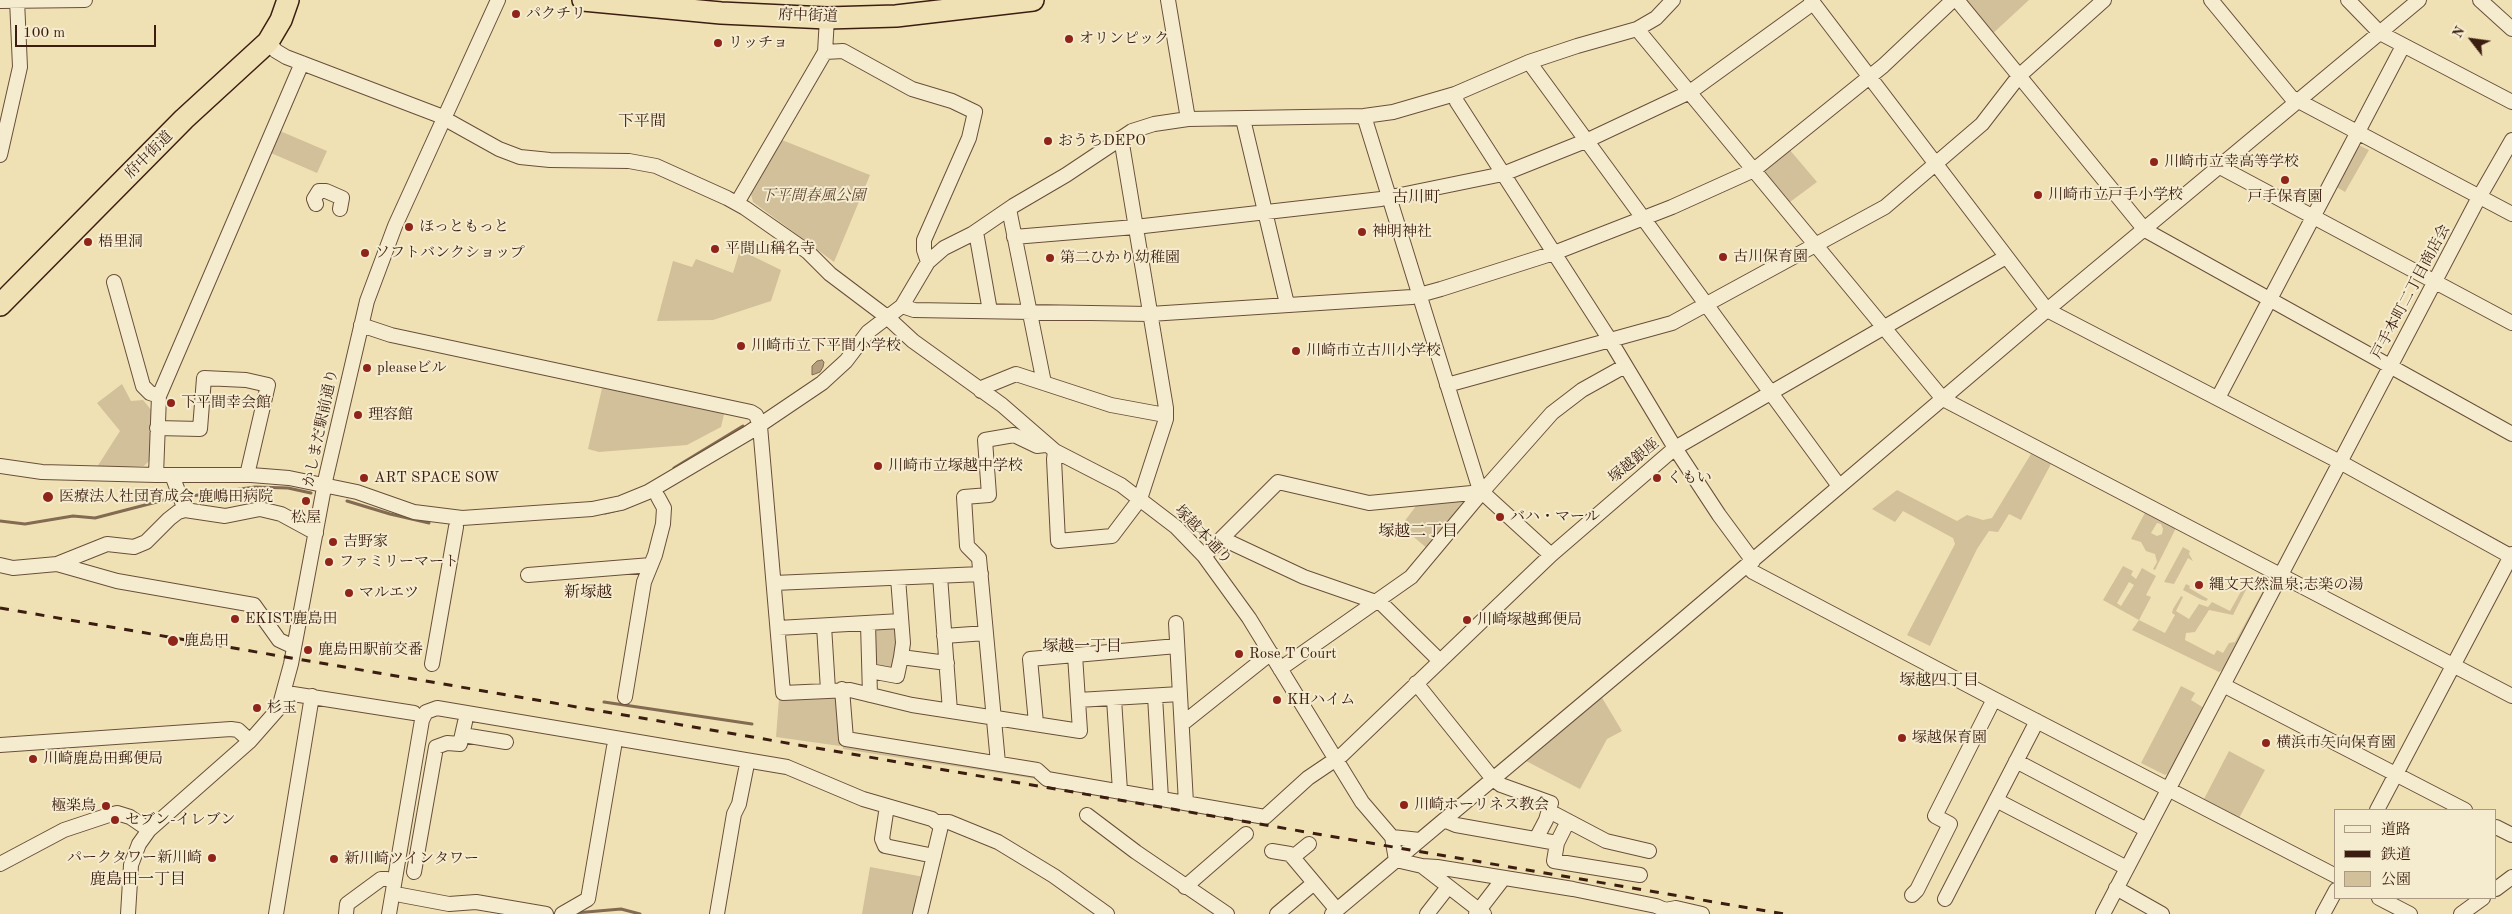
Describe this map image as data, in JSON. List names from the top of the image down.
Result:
{
  "streets": {
    "highway": ["府中街道"],
    "street": [
      "戸手本町二丁目商店会",
      "かしまだ駅前通り",
      "塚越銀座",
      "塚越本通り"
    ]
  },
  "crossings": [
    ["府中街道", "塚越本通り"],
    ["かしまだ駅前通り", "塚越本通り"],
    ["塚越銀座", "塚越本通り"]
  ],
  "districts": [
    "下平間",
    "古川町",
    "塚越二丁目",
    "新塚越",
    "塚越一丁目",
    "塚越四丁目",
    "鹿島田一丁目"
  ],
  "parks": ["下平間春風公園"],
  "places": [
    "パクチリ",
    "オリンピック",
    "リッチョ",
    "おうちDEPO",
    "川崎市立幸高等学校",
    "戸手保育園",
    "川崎市立戸手小学校",
    "ほっともっと",
    "神明神社",
    "梧里洞",
    "平間山稱名寺",
    "ソフトバンクショップ",
    "古川保育園",
    "第二ひかり幼稚園",
    "川崎市立下平間小学校",
    "川崎市立古川小学校",
    "pleaseビル",
    "下平間幸会館",
    "理容館",
    "川崎市立塚越中学校",
    "ART SPACE SOW",
    "くもい",
    "医療法人社団育成会 鹿嶋田病院",
    "松屋",
    "バハ・マール",
    "吉野家",
    "ファミリーマート",
    "縄文天然温泉;志楽の湯",
    "マルエツ",
    "EKIST鹿島田",
    "川崎塚越郵便局",
    "鹿島田",
    "鹿島田駅前交番",
    "Rose T Court",
    "KHハイム",
    "杉玉",
    "塚越保育園",
    "横浜市矢向保育園",
    "川崎鹿島田郵便局",
    "川崎ホーリネス教会",
    "極楽鳥",
    "セブン-イレブン",
    "パークタワー新川崎",
    "新川崎ツインタワー"
  ],
  "legend": ["道路", "鉄道", "公園"],
  "scale_bar": "100 m",
  "north": "top left"
}
